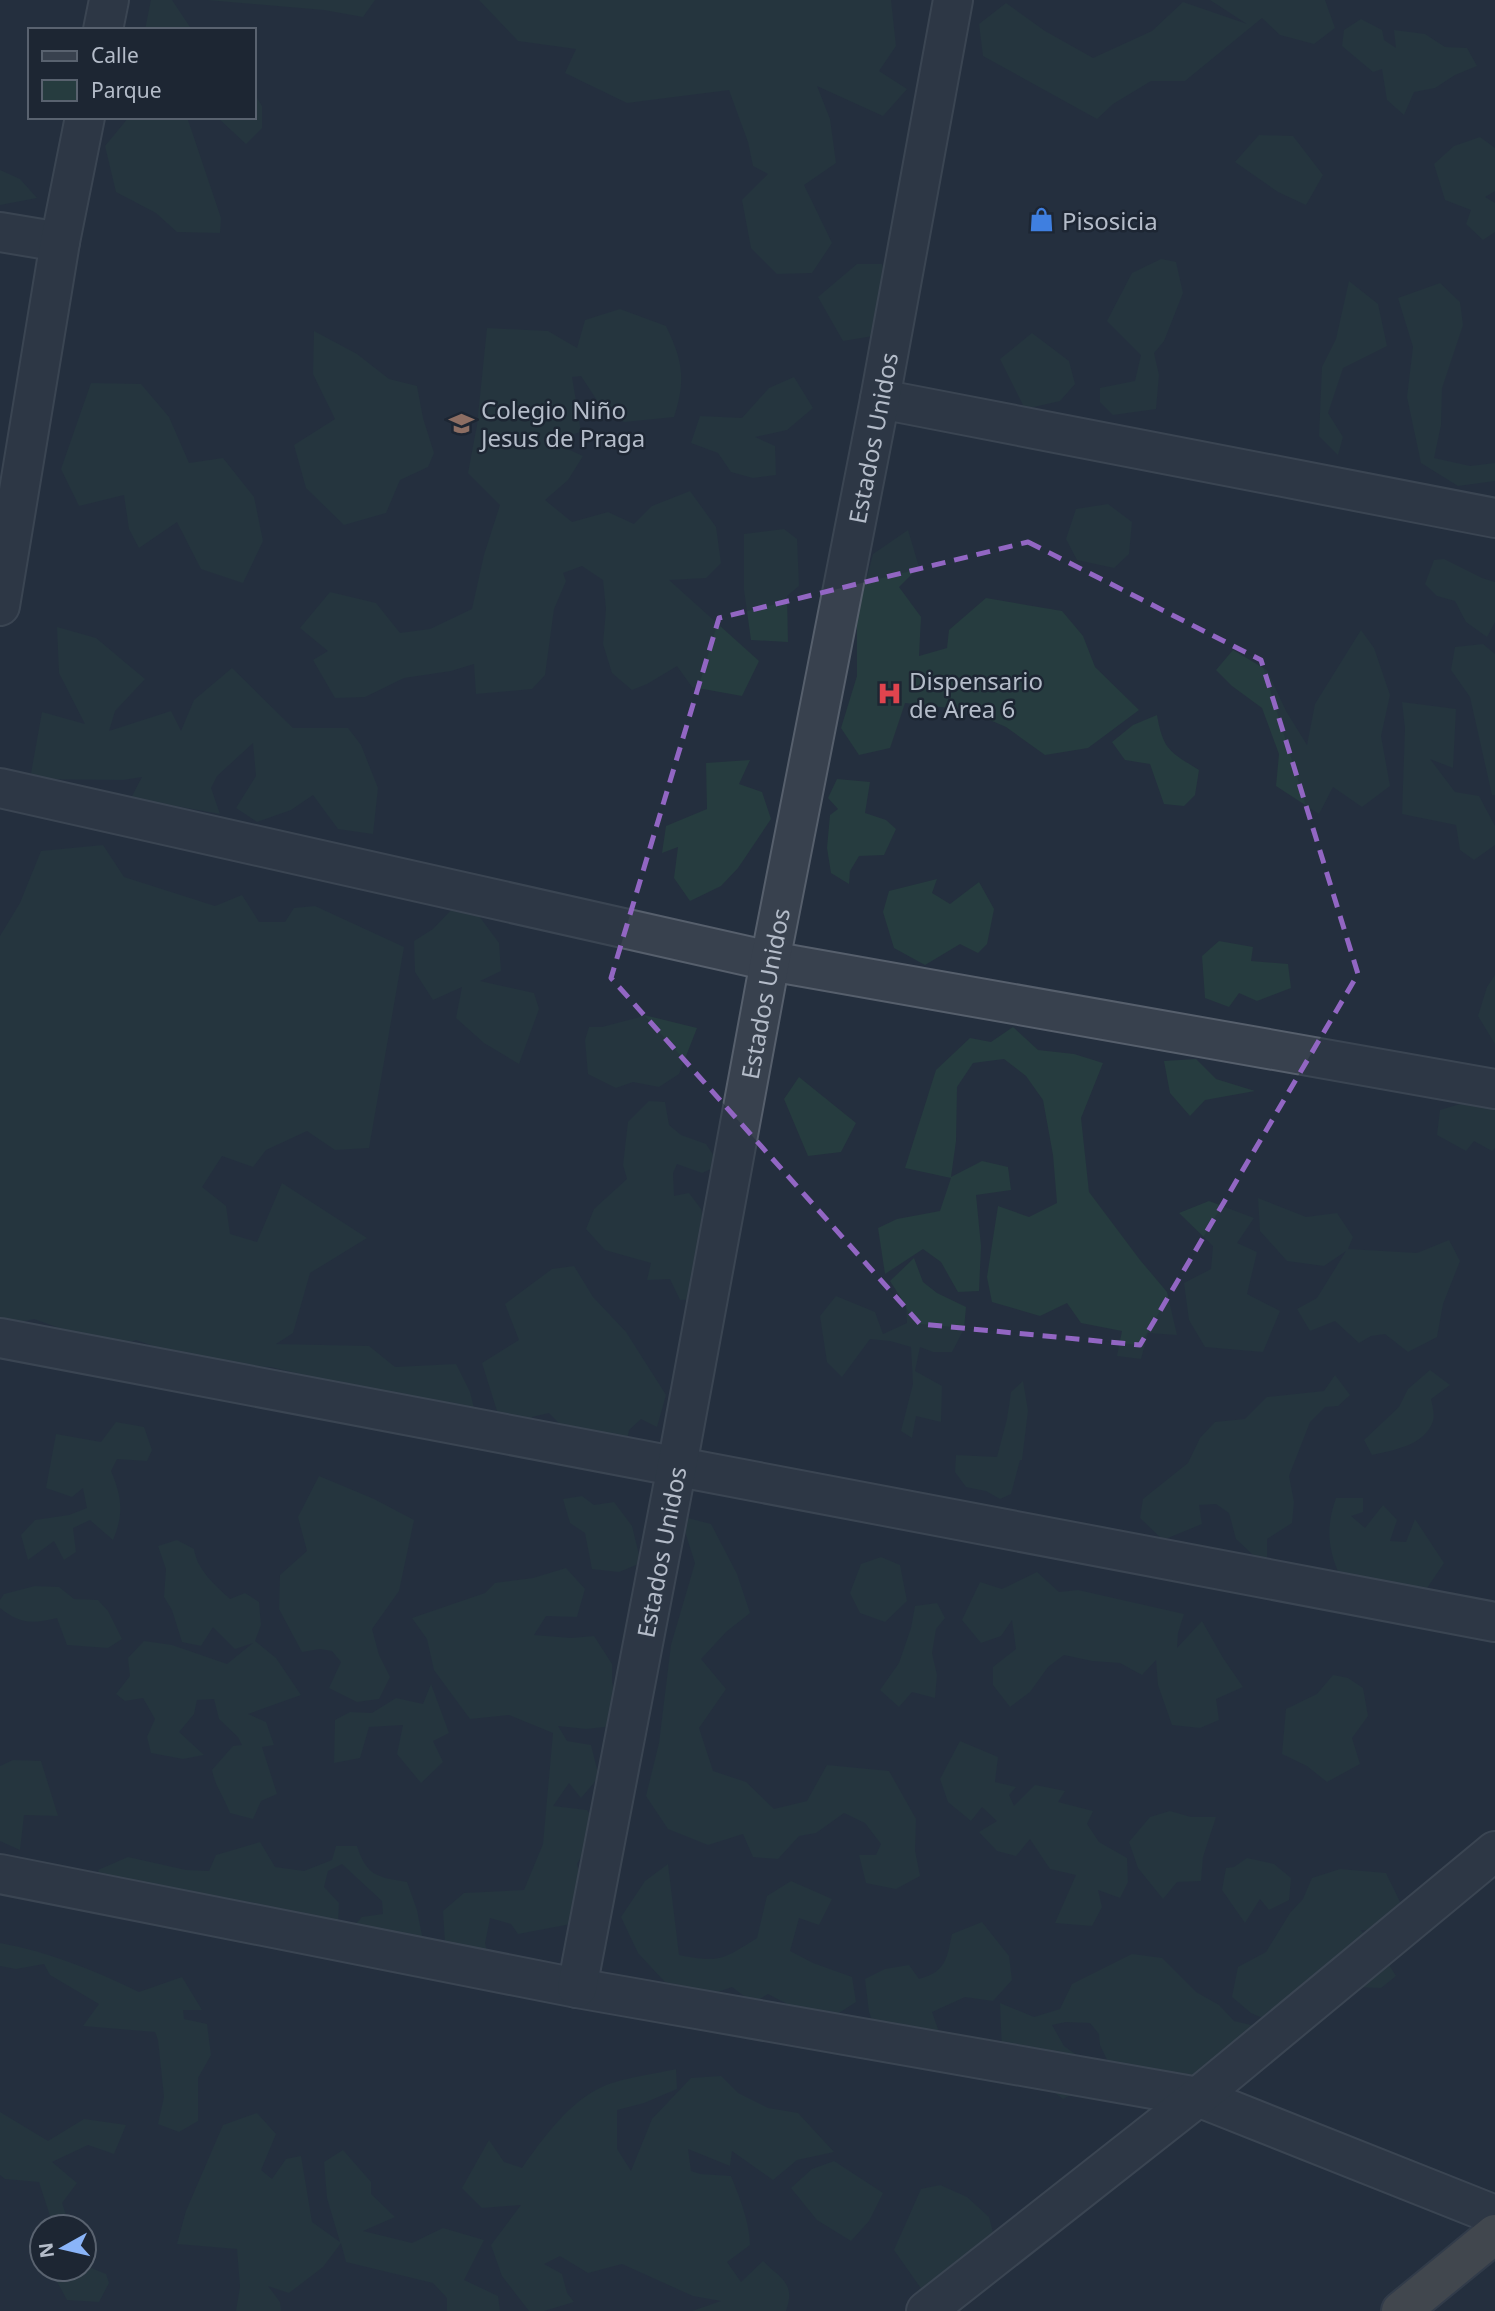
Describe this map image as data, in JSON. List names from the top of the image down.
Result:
{
  "streets": {
    "street": ["Estados Unidos"]
  },
  "places": {
    "shop": ["Pisosicia"],
    "school or university": ["Colegio Niño Jesus de Praga"],
    "hospital": ["Dispensario de Area 6"]
  },
  "legend": ["Calle", "Parque"],
  "north": "left"
}
